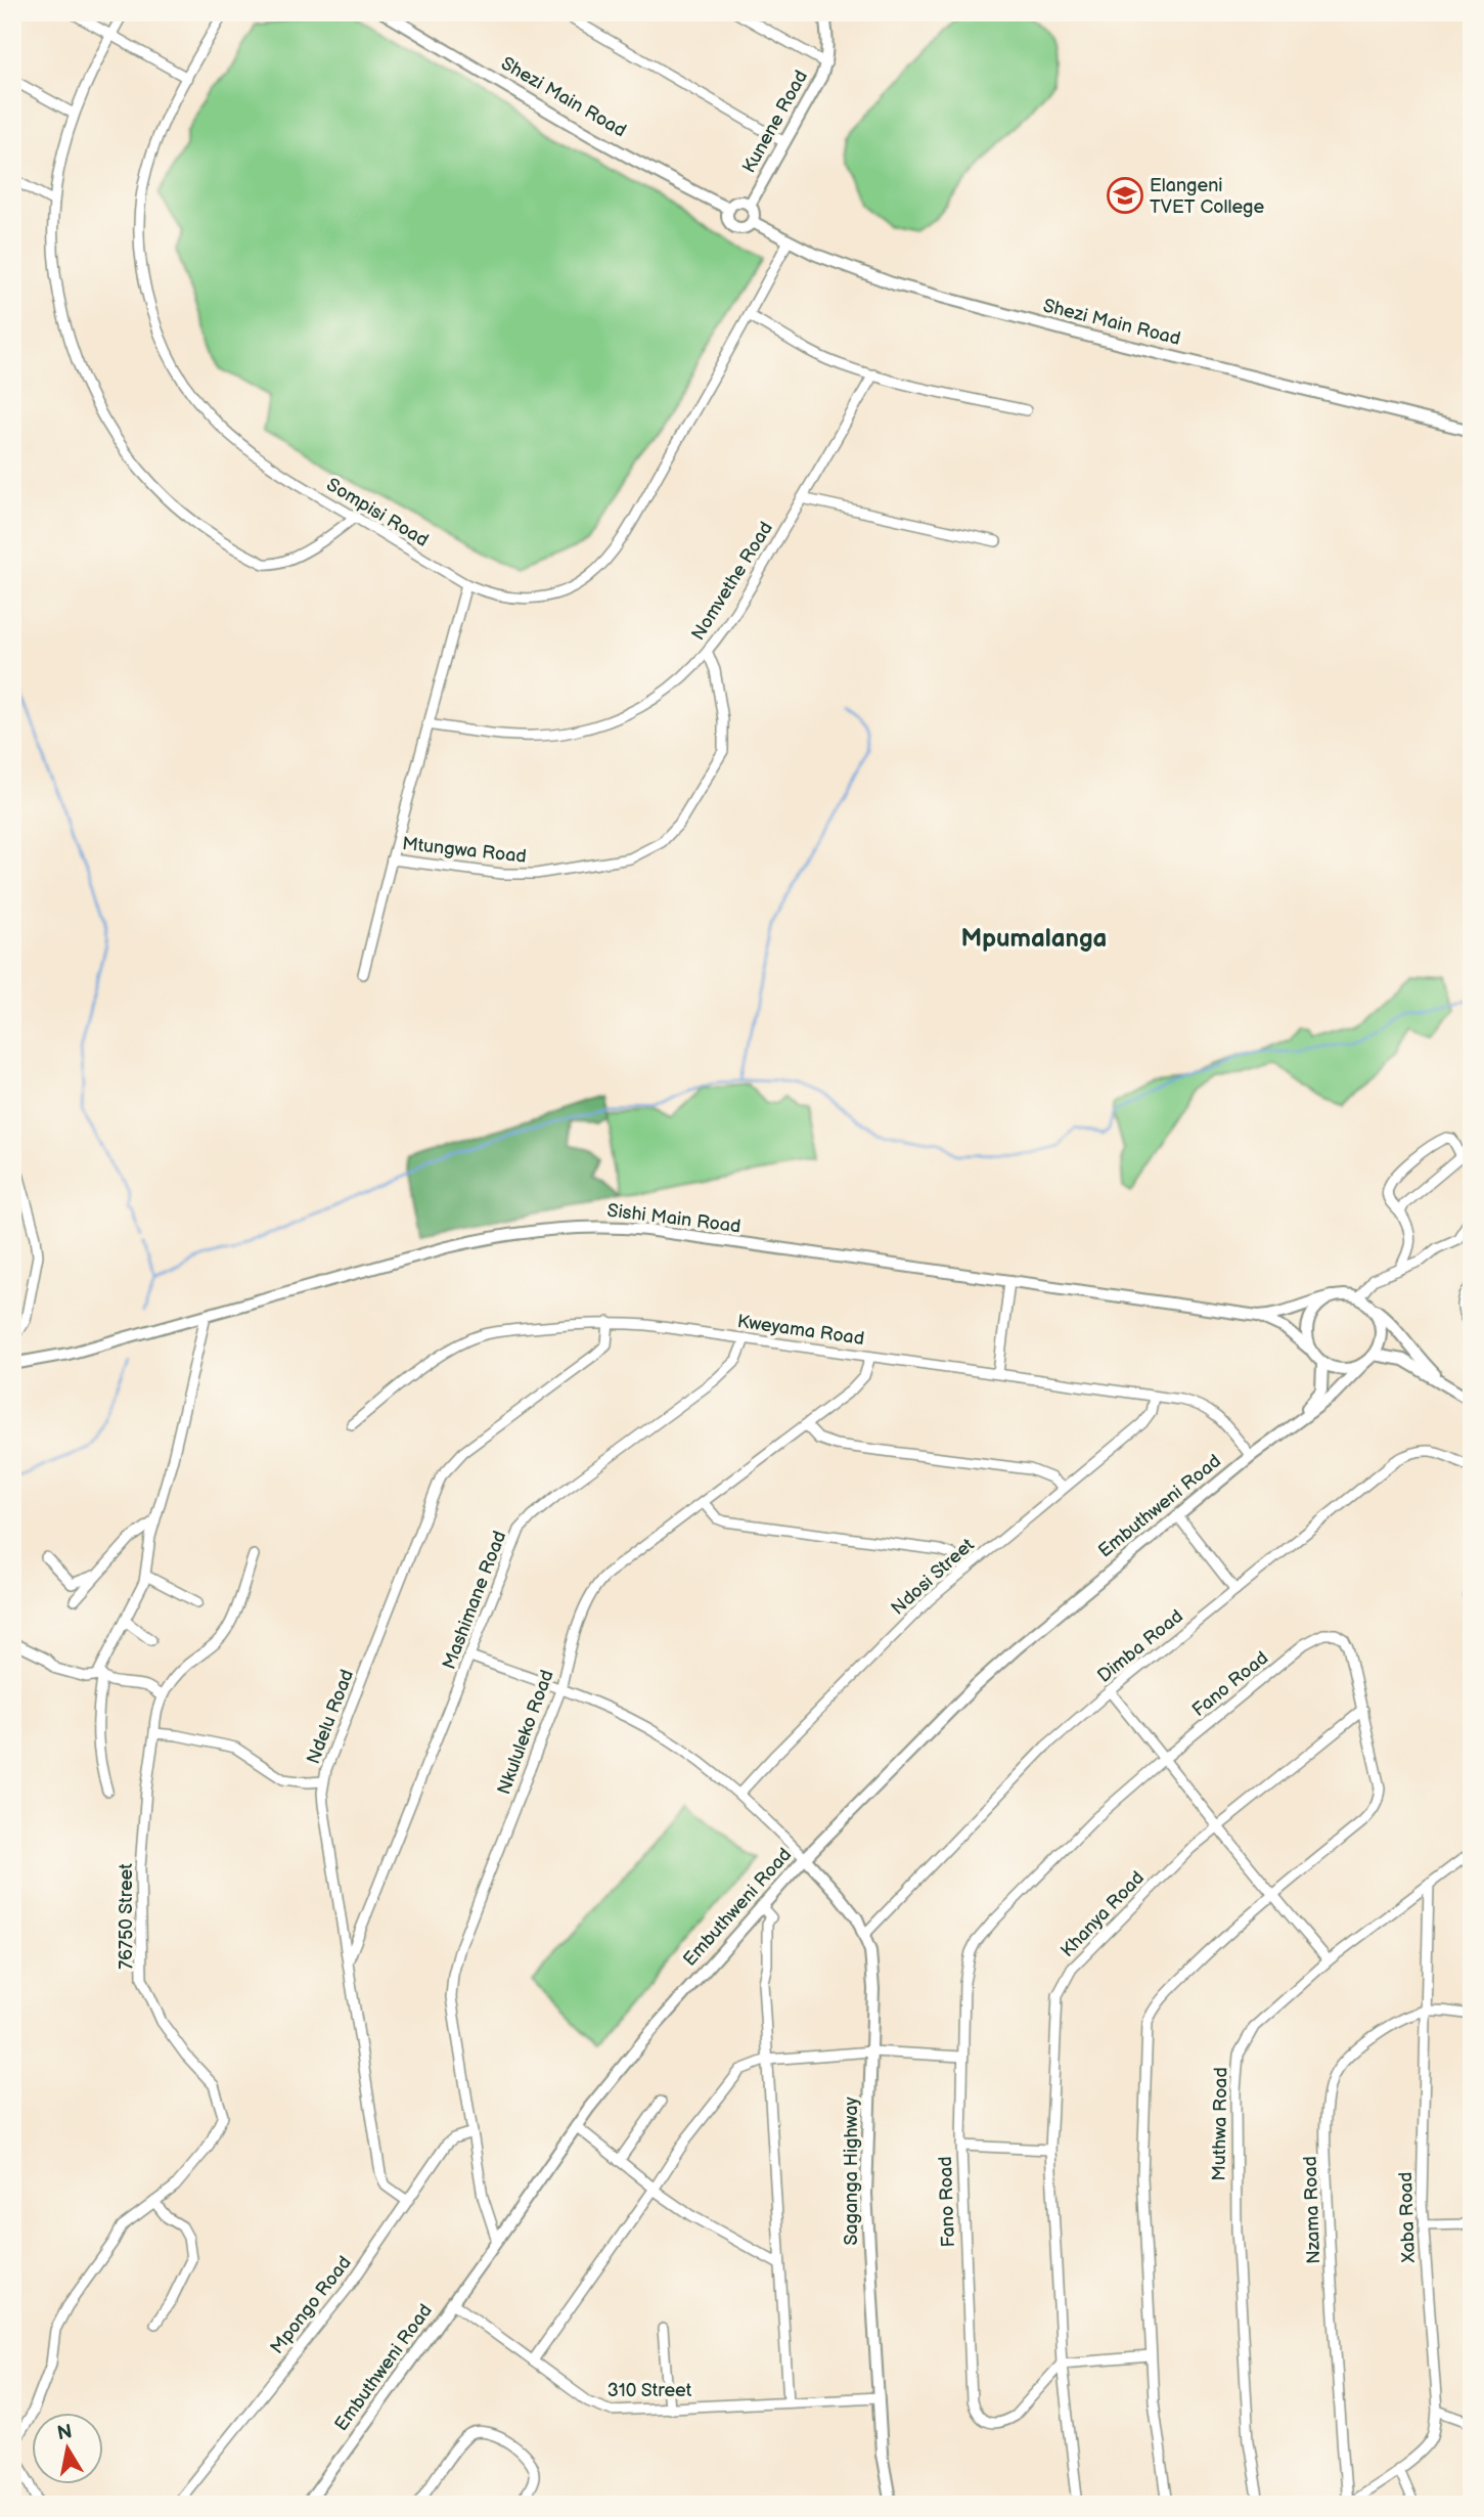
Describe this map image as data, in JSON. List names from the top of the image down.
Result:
{
  "streets": {
    "street": [
      "Shezi Main Road",
      "Kunene Road",
      "Sompisi Road",
      "Nomvethe Road",
      "Mtungwa Road",
      "Sishi Main Road",
      "Kweyama Road",
      "Embuthweni Road",
      "Ndosi Street",
      "Mashimane Road",
      "Dimba Road",
      "Fano Road",
      "Ndelu Road",
      "Nkululeko Road",
      "Khanya Road",
      "76750 Street",
      "Muthwa Road",
      "Saganga Highway",
      "Nzama Road",
      "Xaba Road",
      "Mpongo Road",
      "310 Street"
    ]
  },
  "crossings": [
    ["Shezi Main Road", "Kunene Road"],
    ["Shezi Main Road", "Sompisi Road"],
    ["Nomvethe Road", "Mtungwa Road"],
    ["Sishi Main Road", "Embuthweni Road"],
    ["Kweyama Road", "Embuthweni Road"],
    ["Kweyama Road", "Ndosi Street"],
    ["Kweyama Road", "Mashimane Road"],
    ["Kweyama Road", "Ndelu Road"],
    ["Kweyama Road", "Nkululeko Road"],
    ["Embuthweni Road", "Nkululeko Road"],
    ["Embuthweni Road", "Saganga Highway"],
    ["Embuthweni Road", "310 Street"],
    ["Mashimane Road", "Ndelu Road"],
    ["Dimba Road", "Saganga Highway"],
    ["Fano Road", "Khanya Road"],
    ["Ndelu Road", "Mpongo Road"],
    ["Nkululeko Road", "Mpongo Road"],
    ["Muthwa Road", "Xaba Road"],
    ["Saganga Highway", "310 Street"],
    ["Nzama Road", "Xaba Road"]
  ],
  "districts": ["Mpumalanga"],
  "places": {
    "school or university": ["Elangeni TVET College"]
  },
  "north": "top"
}
